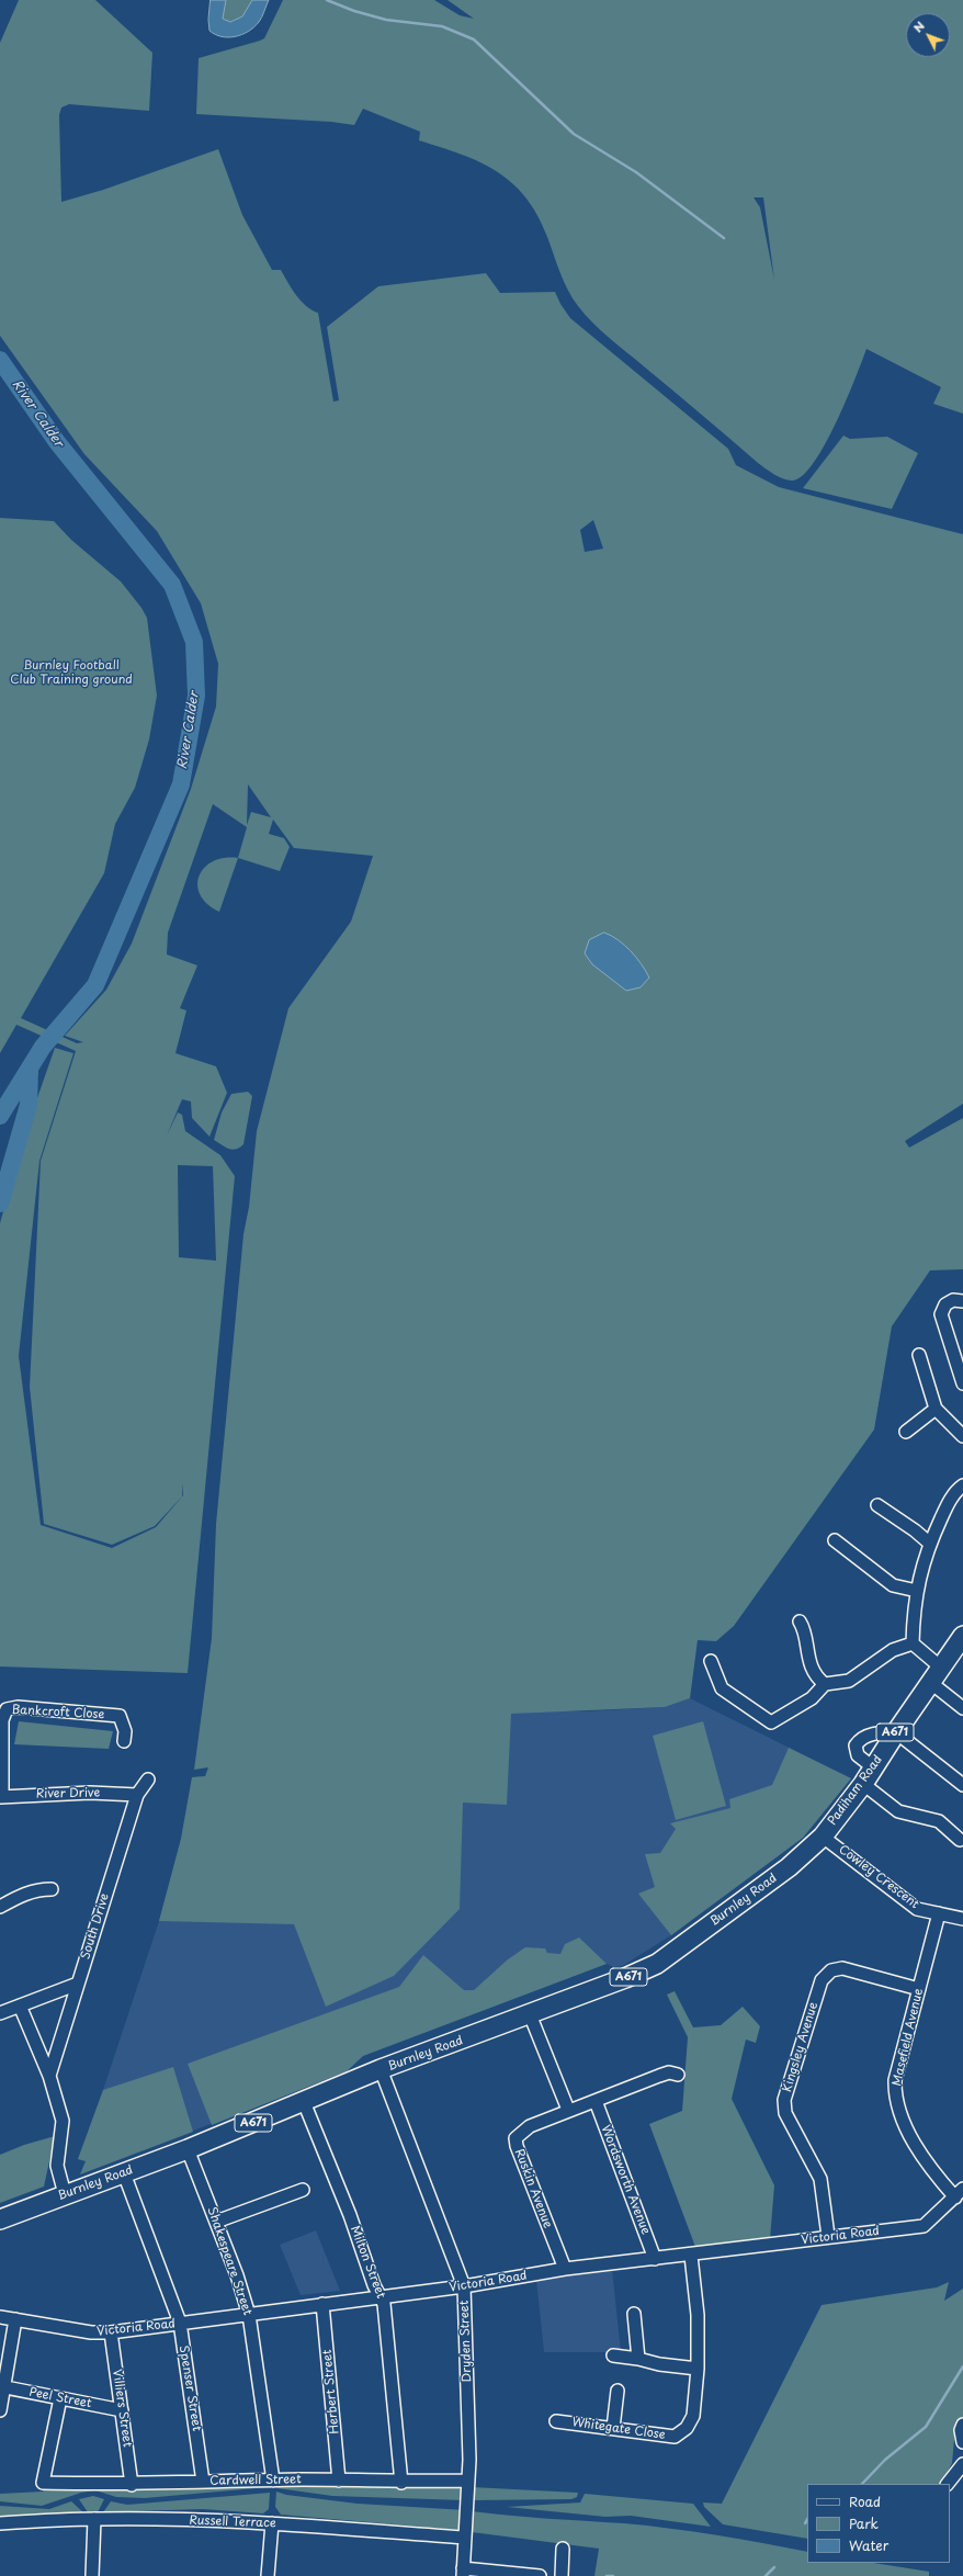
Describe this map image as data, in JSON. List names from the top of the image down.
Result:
{
  "streets": {
    "main road": ["A671", "Padiham Road", "Burnley Road"],
    "street": [
      "Bankcroft Close",
      "River Drive",
      "Cowley Crescent",
      "South Drive",
      "Masefield Avenue",
      "Kingsley Avenue",
      "Wordsworth Avenue",
      "Ruskin Avenue",
      "Victoria Road",
      "Shakespeare Street",
      "Milton Street",
      "Dryden Street",
      "Spenser Street",
      "Herbert Street",
      "Peel Street",
      "Villiers Street",
      "Whitegate Close",
      "Cardwell Street",
      "Russell Terrace"
    ]
  },
  "crossings": [
    ["Bankcroft Close", "River Drive"],
    ["Padiham Road", "Cowley Crescent"],
    ["Padiham Road", "Burnley Road"],
    ["River Drive", "South Drive"],
    ["Cowley Crescent", "Burnley Road"],
    ["Cowley Crescent", "Masefield Avenue"],
    ["Burnley Road", "Shakespeare Street"],
    ["Burnley Road", "Milton Street"],
    ["Burnley Road", "Dryden Street"],
    ["Burnley Road", "Spenser Street"],
    ["Masefield Avenue", "Kingsley Avenue"],
    ["Masefield Avenue", "Victoria Road"],
    ["Kingsley Avenue", "Victoria Road"],
    ["Wordsworth Avenue", "Victoria Road"],
    ["Ruskin Avenue", "Victoria Road"],
    ["Victoria Road", "Shakespeare Street"],
    ["Victoria Road", "Milton Street"],
    ["Victoria Road", "Dryden Street"],
    ["Victoria Road", "Spenser Street"],
    ["Victoria Road", "Herbert Street"],
    ["Victoria Road", "Villiers Street"],
    ["Victoria Road", "Whitegate Close"],
    ["Shakespeare Street", "Cardwell Street"],
    ["Milton Street", "Cardwell Street"],
    ["Dryden Street", "Cardwell Street"],
    ["Dryden Street", "Russell Terrace"],
    ["Spenser Street", "Cardwell Street"],
    ["Herbert Street", "Cardwell Street"],
    ["Peel Street", "Villiers Street"],
    ["Peel Street", "Cardwell Street"],
    ["Villiers Street", "Cardwell Street"]
  ],
  "water": ["River Calder"],
  "parks": ["Burnley Football Club Training ground"],
  "legend": ["Road", "Park", "Water"],
  "north": "top left"
}
